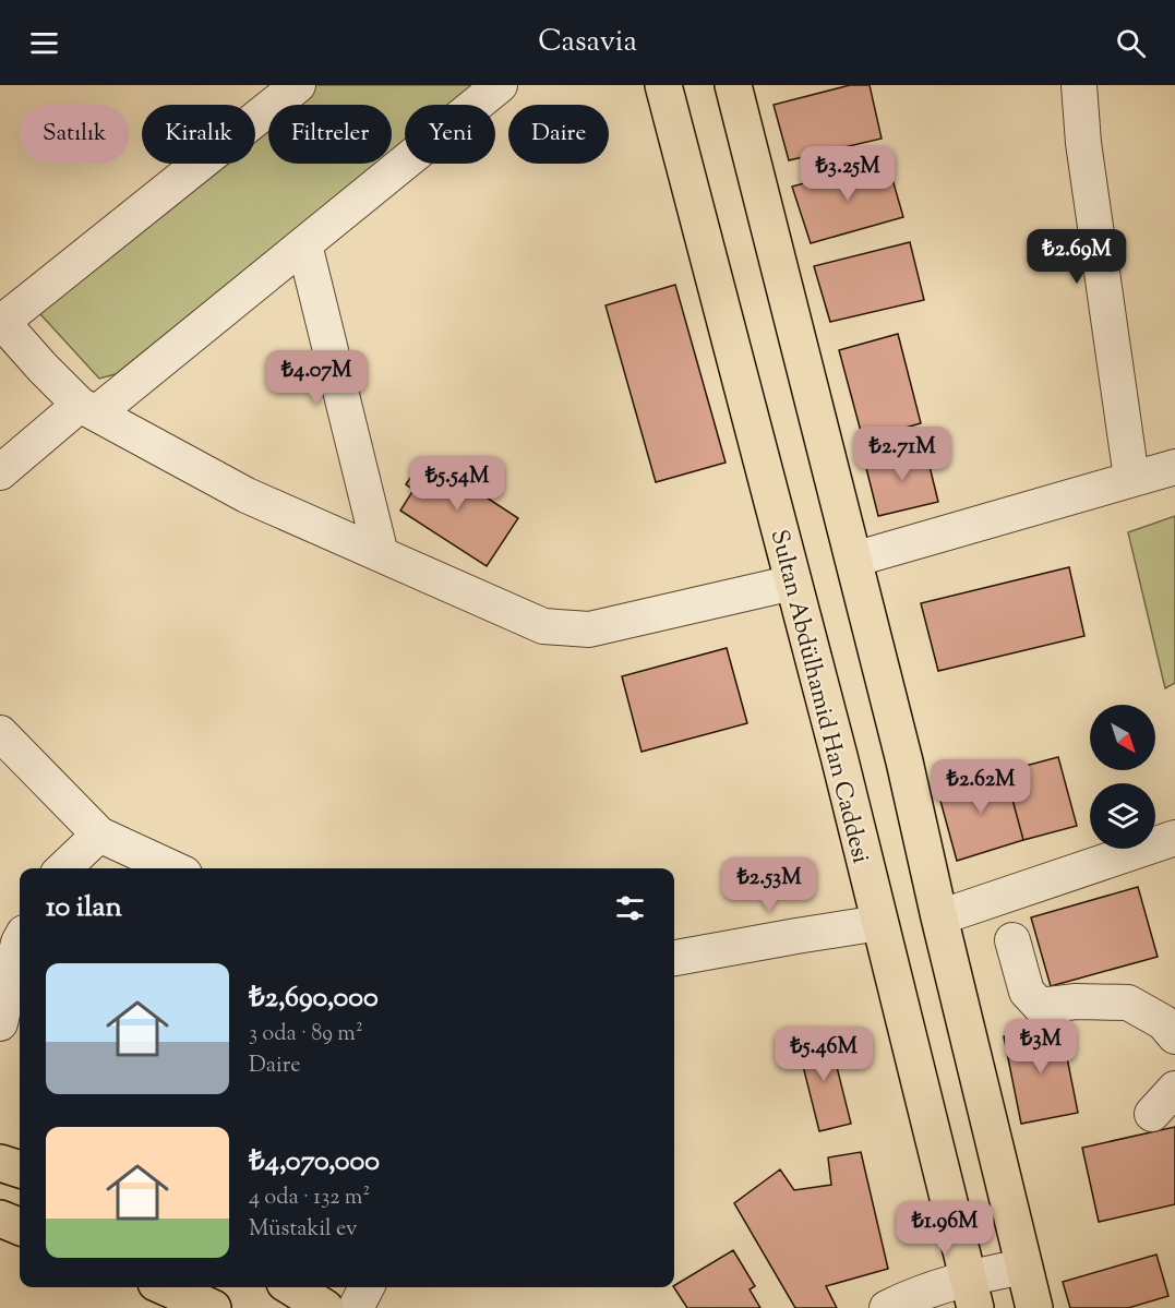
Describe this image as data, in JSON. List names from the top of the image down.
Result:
{
  "streets": {
    "main road": ["Sultan Abdülhamid Han Caddesi"]
  },
  "north": "bottom right",
  "page": {
    "header": "Casavia",
    "chip": [
      "Satılık",
      "Kiralık",
      "Filtreler",
      "Yeni",
      "Daire"
    ],
    "price": [
      "₺3.25M",
      "₺2.69M",
      "₺4.07M",
      "₺2.71M",
      "₺5.54M",
      "₺2.62M",
      "₺2.53M",
      "₺3M",
      "₺5.46M",
      "₺1.96M"
    ],
    "heading": "10 ilan",
    "list": [
      {
        "name": "₺2,690,000",
        "note": "3 oda · 89 m² · Daire"
      },
      {
        "name": "₺4,070,000",
        "note": "4 oda · 132 m² · Müstakil ev"
      }
    ]
  }
}
